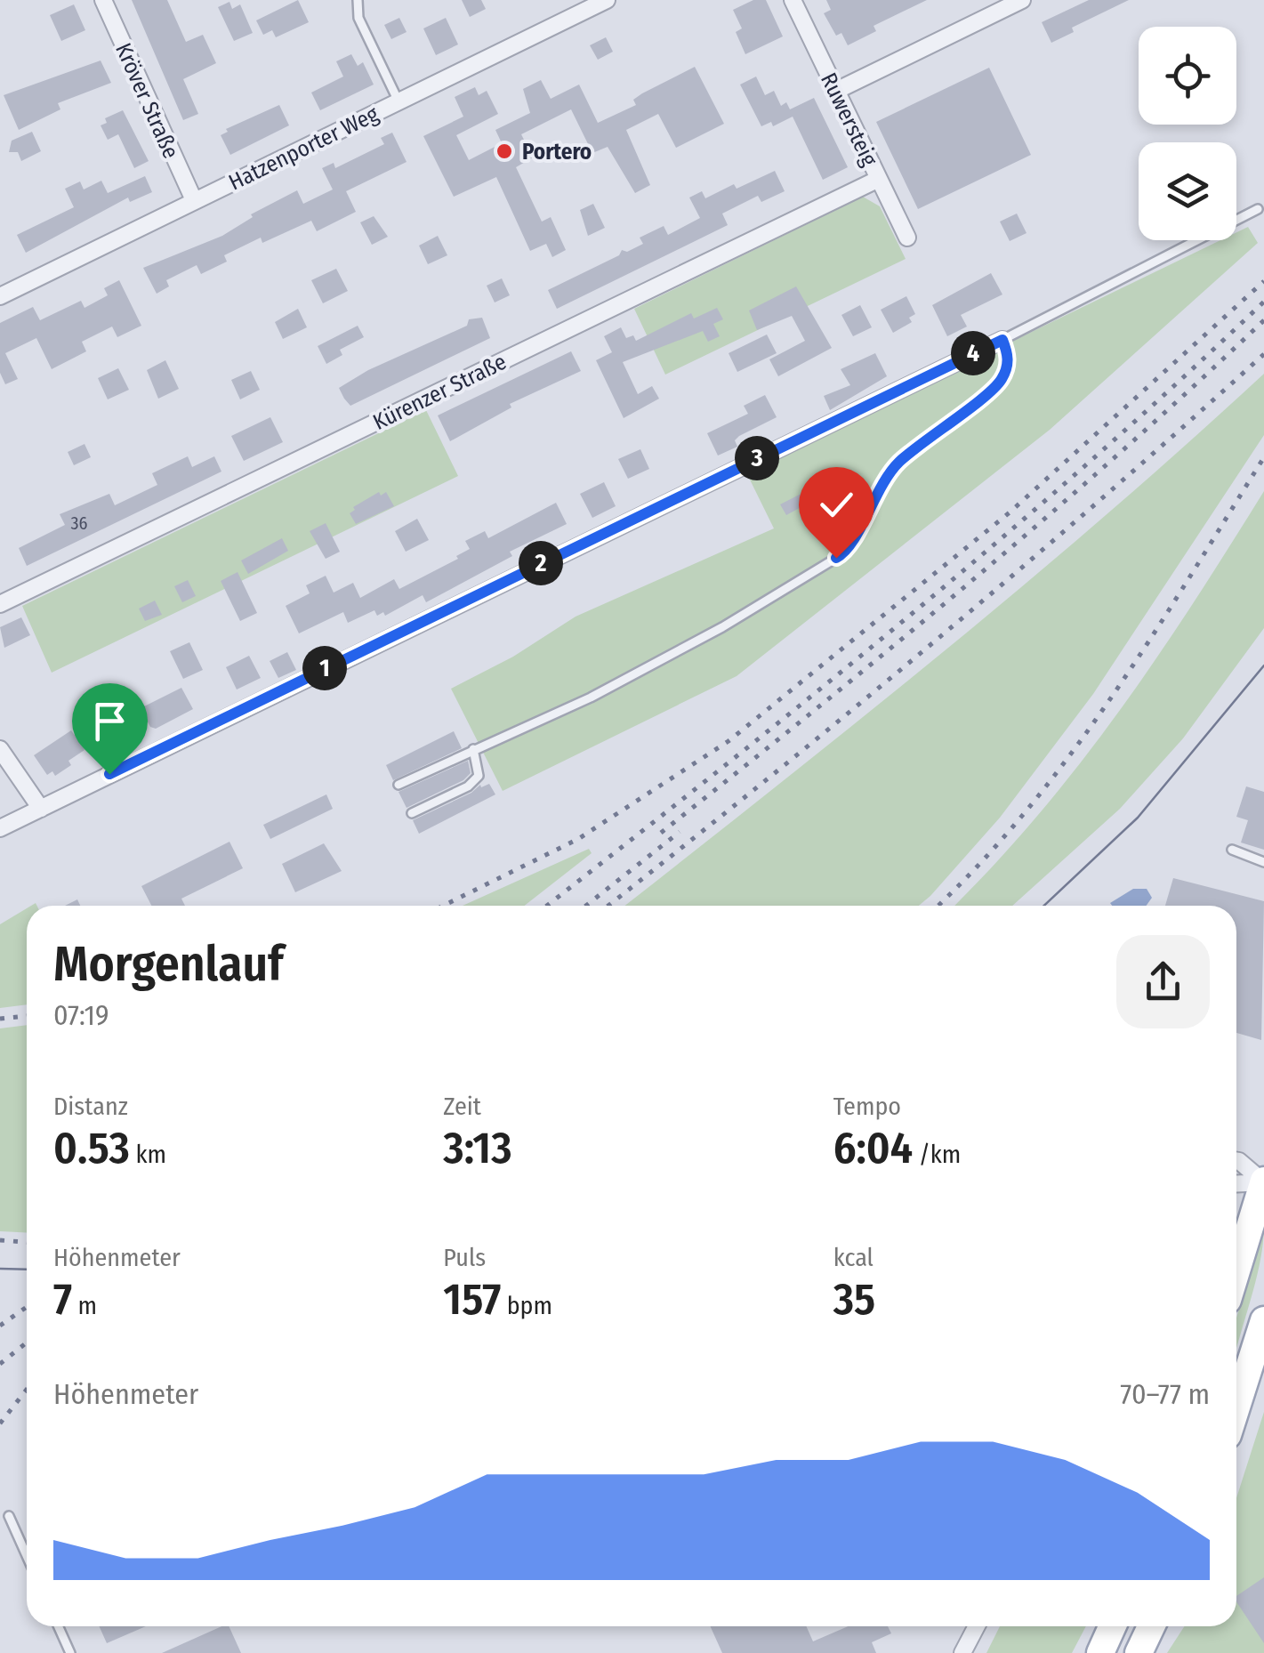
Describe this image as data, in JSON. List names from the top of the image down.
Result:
{
  "streets": {
    "street": [
      "Kröver Straße",
      "Ruwersteig",
      "Hatzenporter Weg",
      "Kürenzer Straße"
    ]
  },
  "crossings": [
    ["Kröver Straße", "Hatzenporter Weg"],
    ["Ruwersteig", "Kürenzer Straße"]
  ],
  "places": ["Portero"],
  "house_numbers": ["36"],
  "page": {
    "pins": [
      "4",
      "3",
      "2",
      "1"
    ],
    "heading": ["Morgenlauf", "07:19"],
    "stats": [
      ["Distanz", "0.53 km"],
      ["Zeit", "3:13"],
      ["Tempo", "6:04 /km"],
      ["Höhenmeter", "7 m"],
      ["Puls", "157 bpm"],
      ["kcal", "35"]
    ],
    "chart": ["Höhenmeter", "70–77 m"]
  }
}
